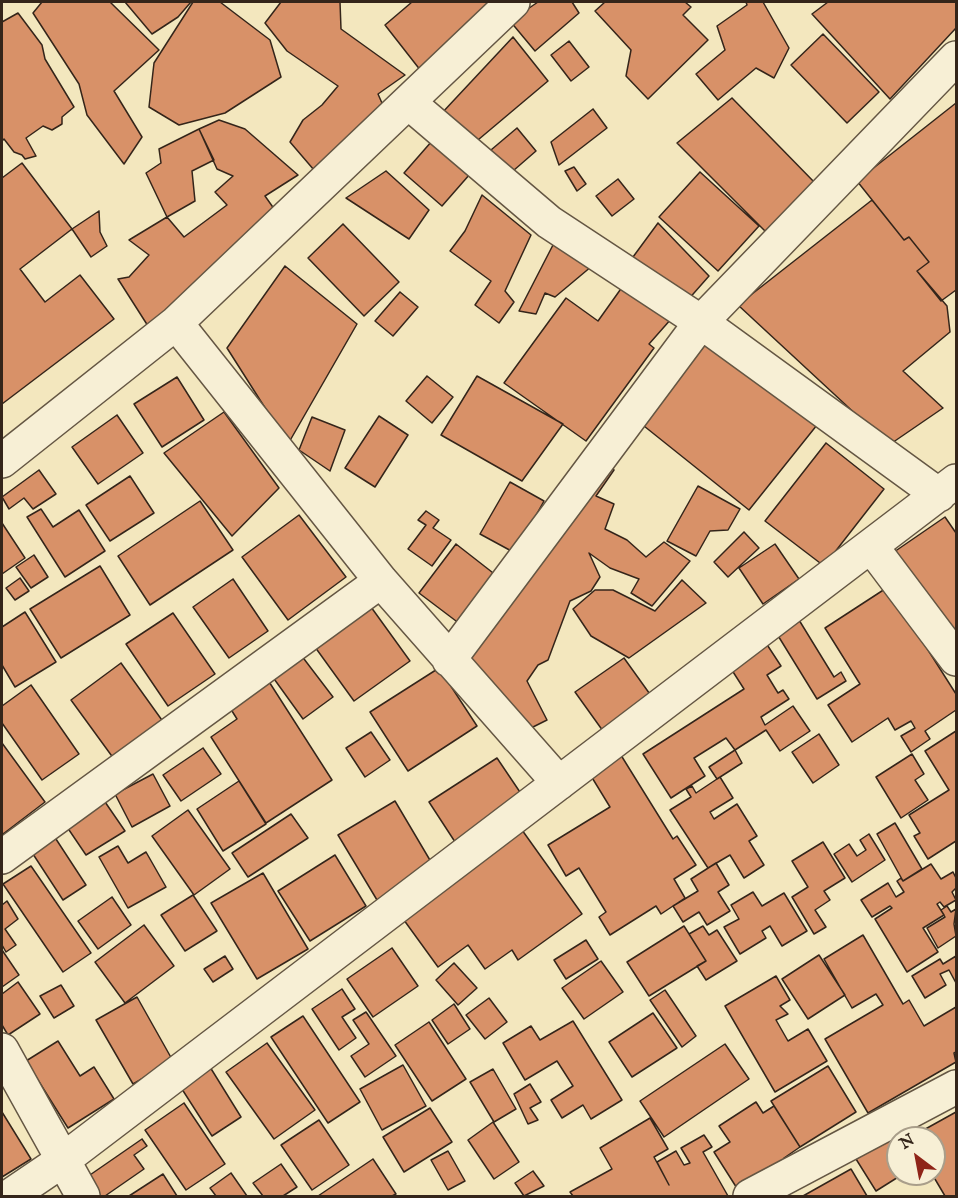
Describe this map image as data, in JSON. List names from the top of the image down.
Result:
{
  "north": "top left"
}
